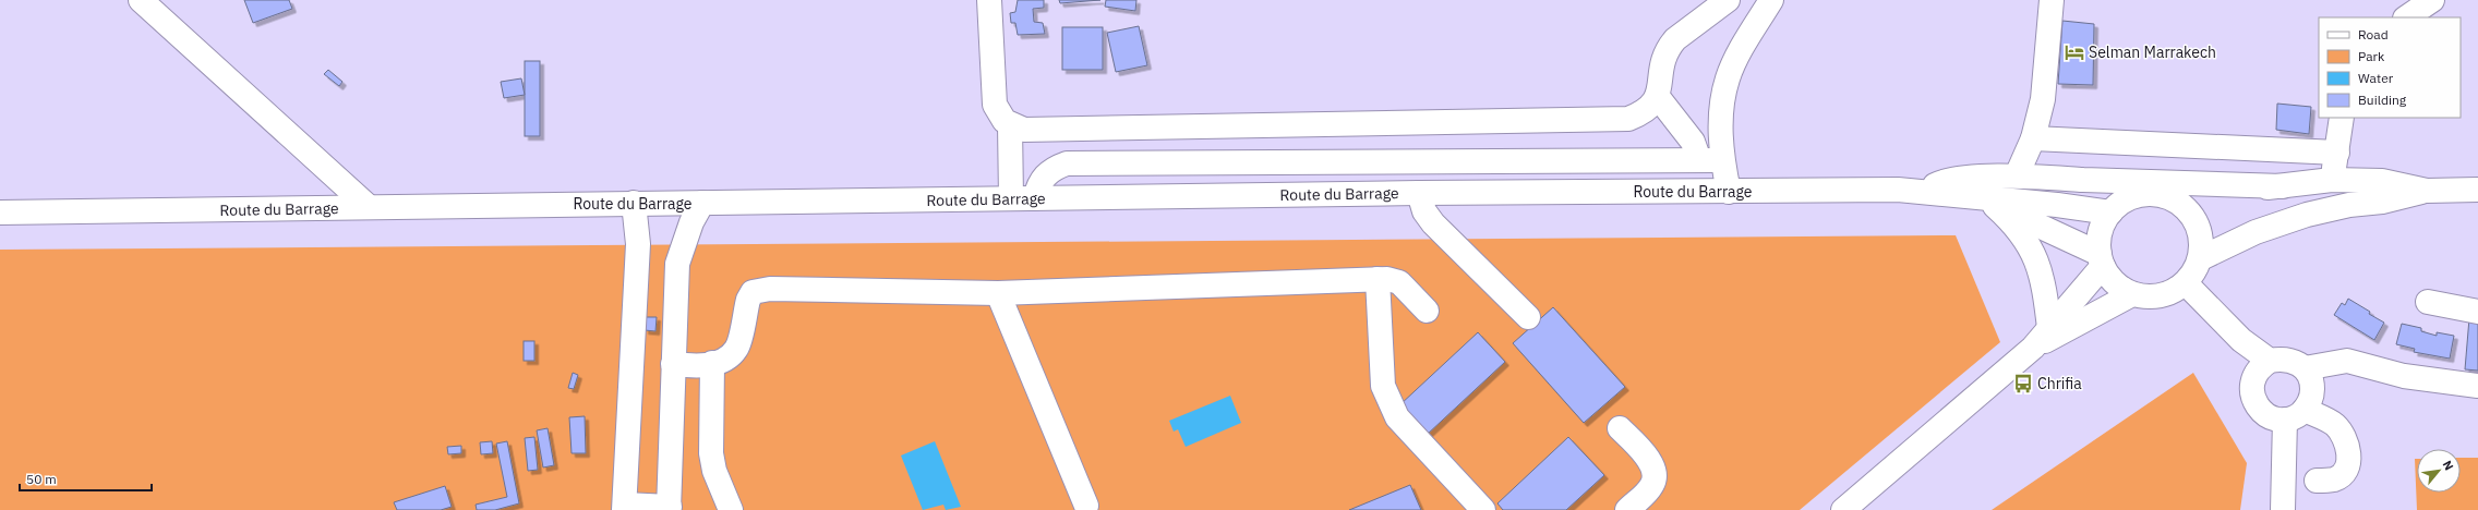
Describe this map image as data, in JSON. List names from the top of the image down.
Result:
{
  "streets": {
    "main road": ["Route du Barrage"]
  },
  "places": {
    "hotel": ["Selman Marrakech"],
    "bus stop": ["Chrifia"]
  },
  "legend": [
    "Road",
    "Park",
    "Water",
    "Building"
  ],
  "scale_bar": "50 m",
  "north": "top right"
}
